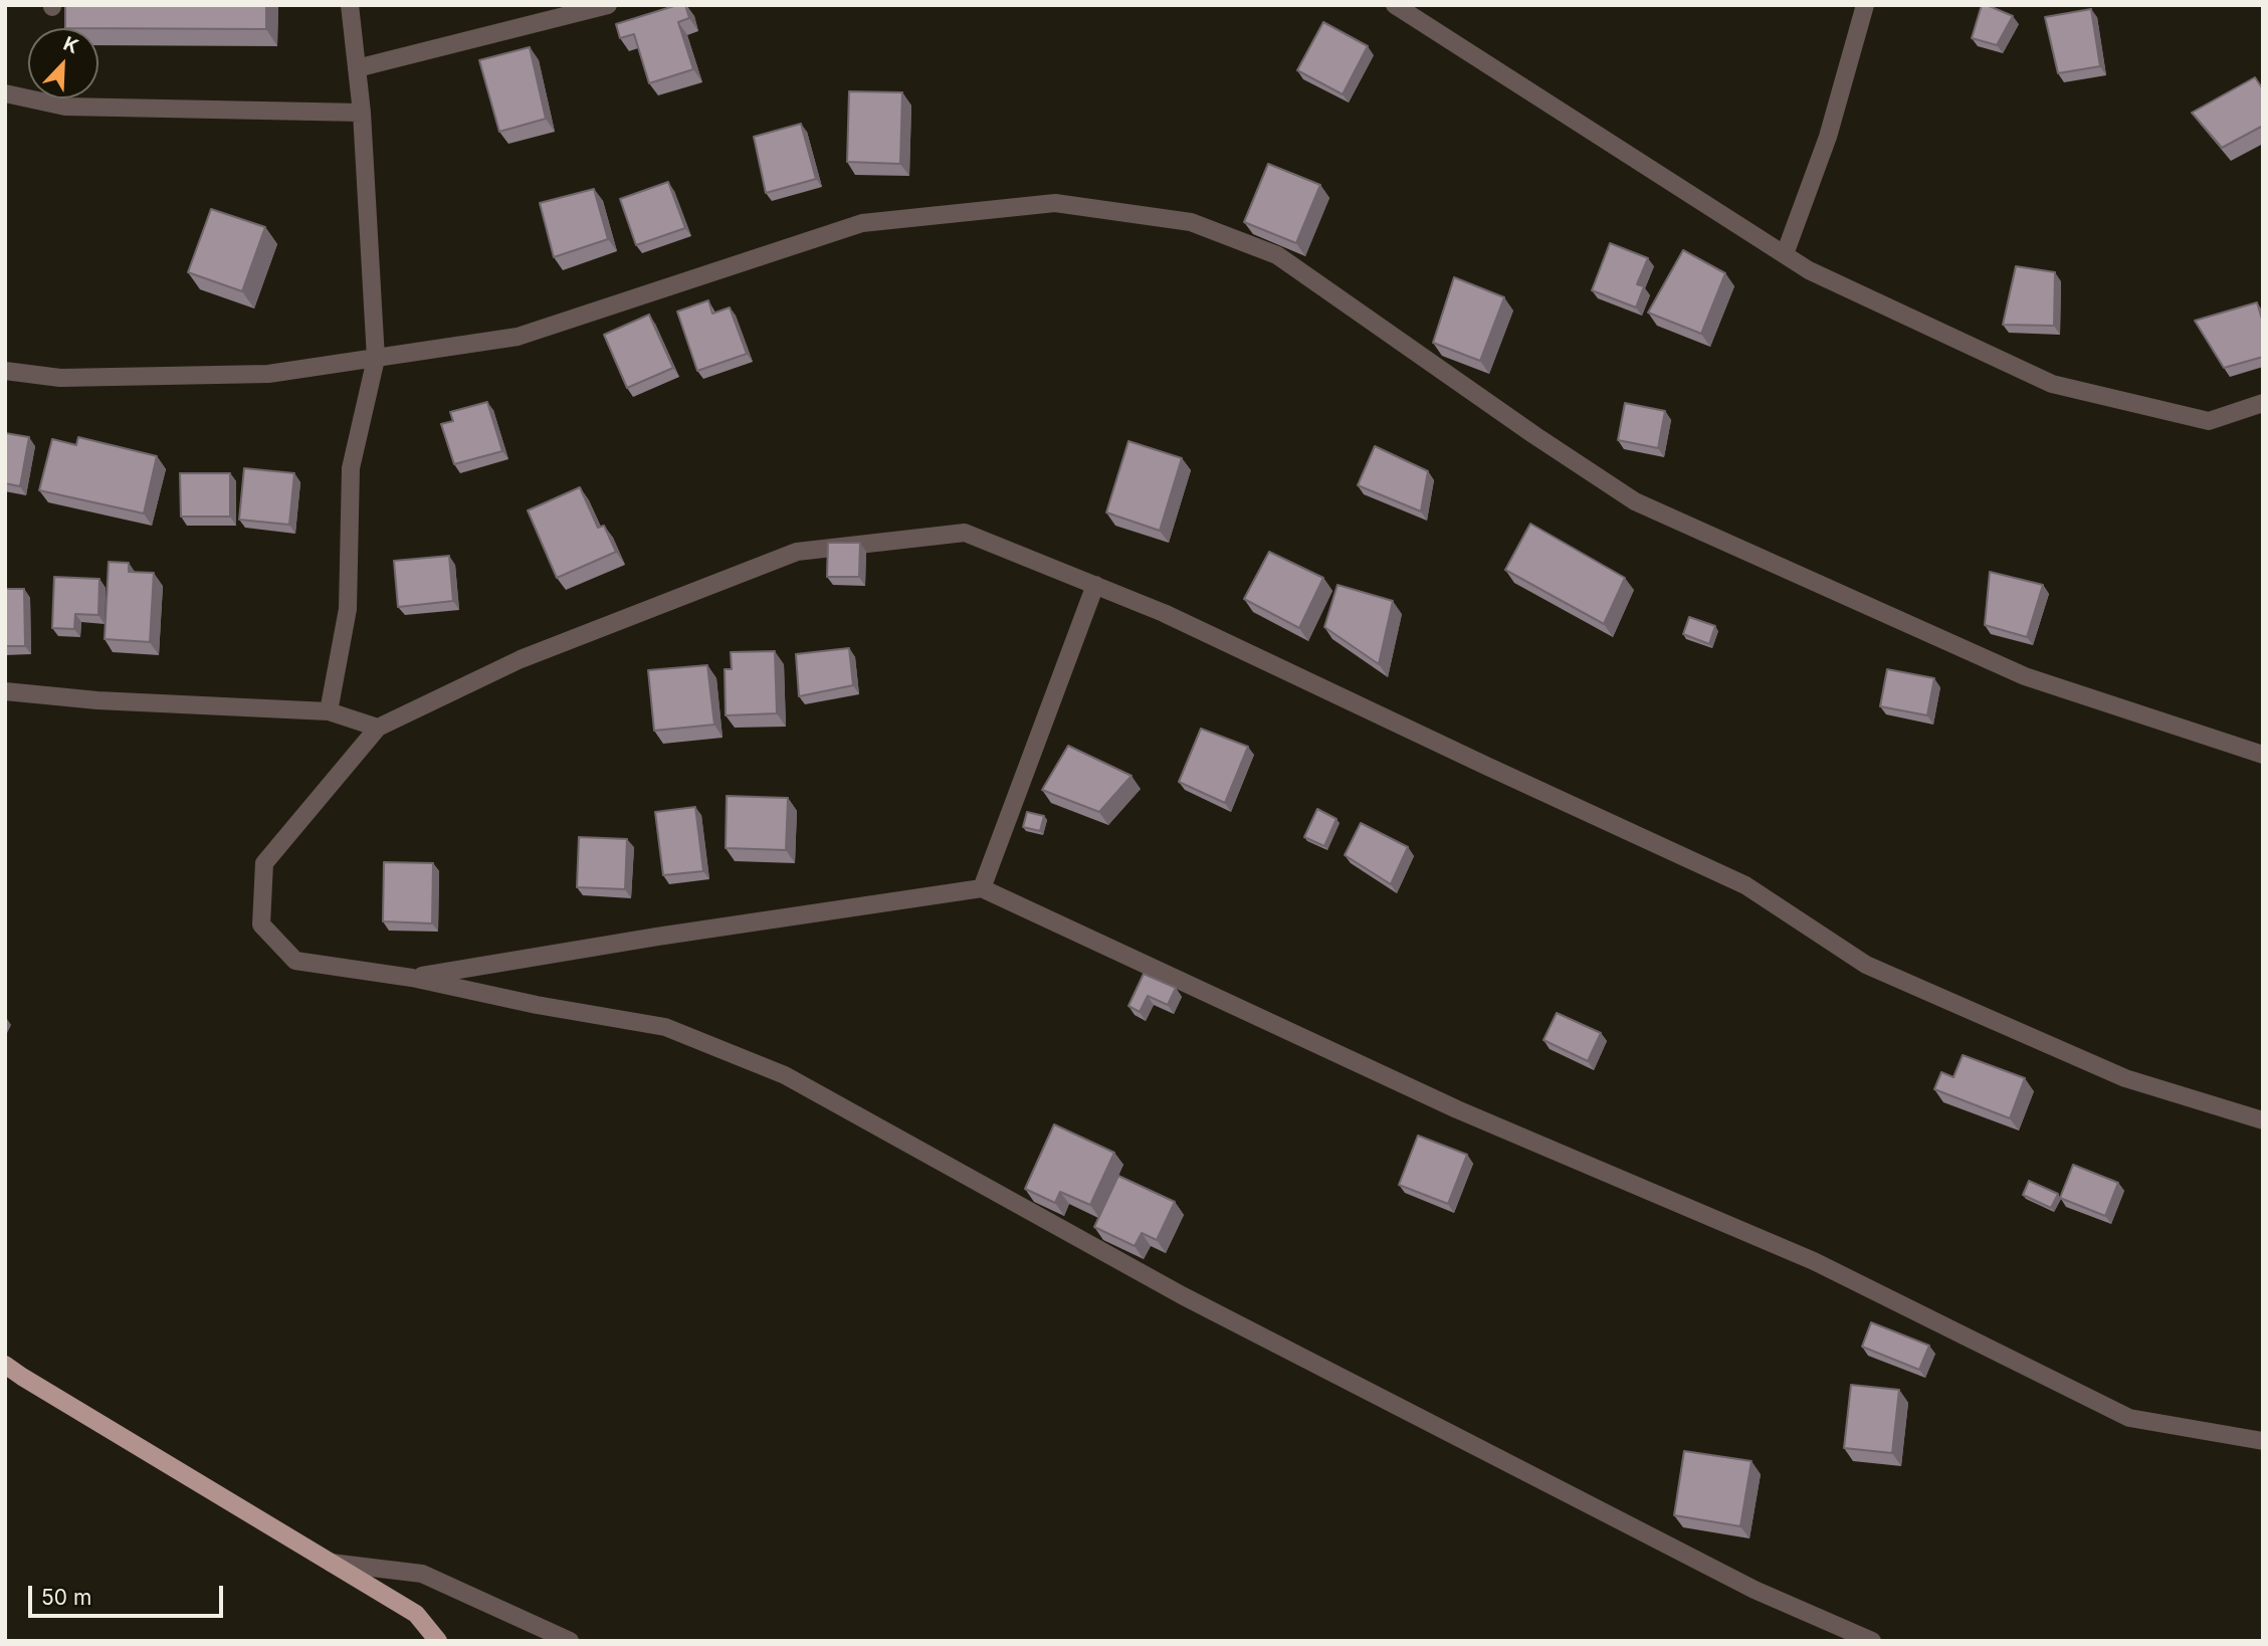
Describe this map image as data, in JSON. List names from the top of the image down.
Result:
{
  "scale_bar": "50 m",
  "north": "top right"
}
